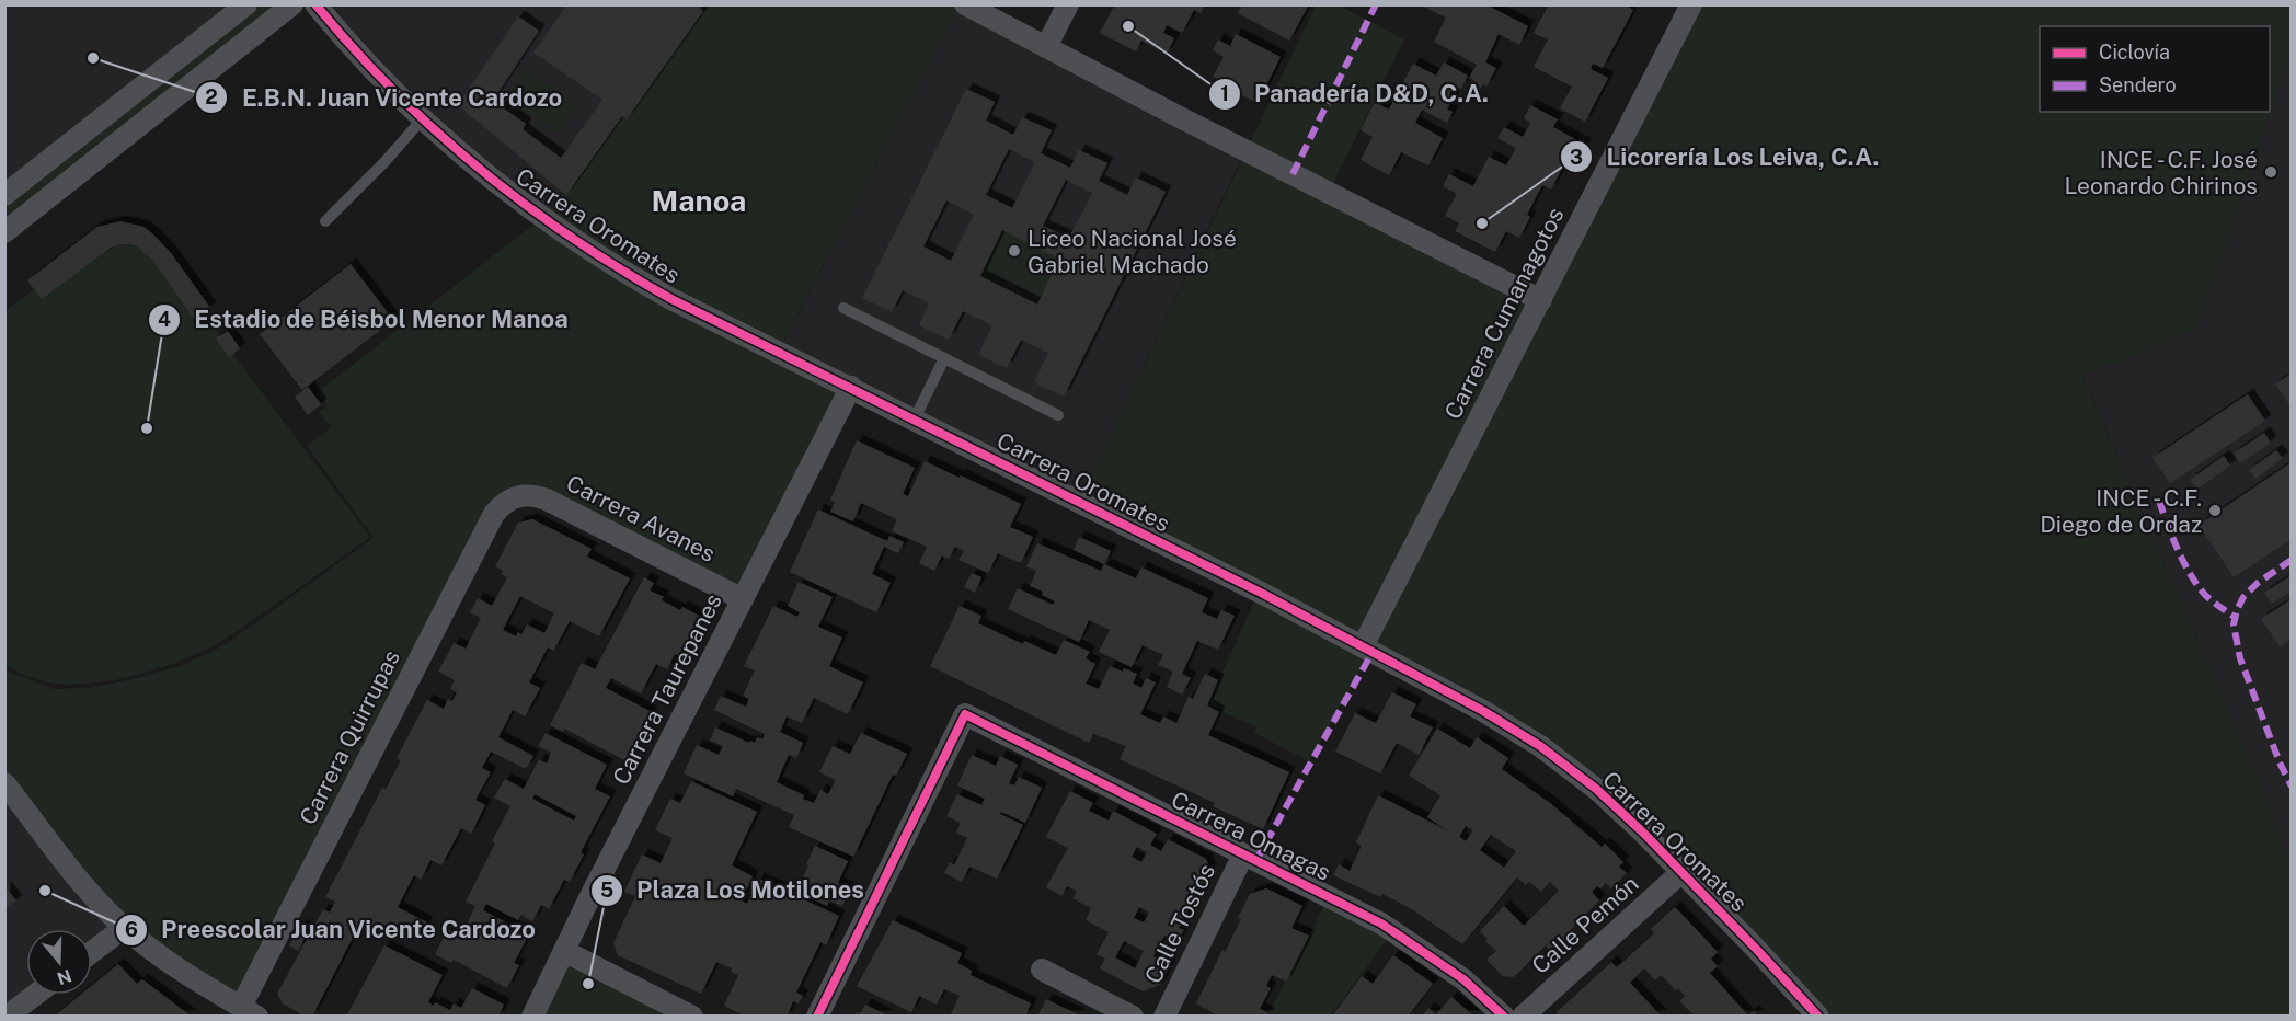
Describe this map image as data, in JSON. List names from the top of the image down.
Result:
{
  "streets": {
    "street": [
      "Carrera Oromates",
      "Carrera Cumanagotos",
      "Carrera Avanes",
      "Carrera Taurepanes",
      "Carrera Quirrupas",
      "Carrera Omagas",
      "Calle Tostós",
      "Calle Pemón"
    ]
  },
  "crossings": [
    ["Carrera Oromates", "Carrera Cumanagotos"],
    ["Carrera Oromates", "Carrera Taurepanes"],
    ["Carrera Oromates", "Calle Pemón"],
    ["Carrera Avanes", "Carrera Taurepanes"],
    ["Carrera Avanes", "Carrera Quirrupas"],
    ["Carrera Omagas", "Calle Tostós"]
  ],
  "districts": ["Manoa"],
  "places": [
    "Panadería D&D, C.A.",
    "E.B.N. Juan Vicente Cardozo",
    "INCE - C.F. José Leonardo Chirinos",
    "Licorería Los Leiva, C.A.",
    "Liceo Nacional José Gabriel Machado",
    "Estadio de Béisbol Menor Manoa",
    "INCE - C.F. Diego de Ordaz",
    "Preescolar Juan Vicente Cardozo",
    "Plaza Los Motilones"
  ],
  "legend": ["Ciclovía", "Sendero"],
  "north": "bottom"
}
